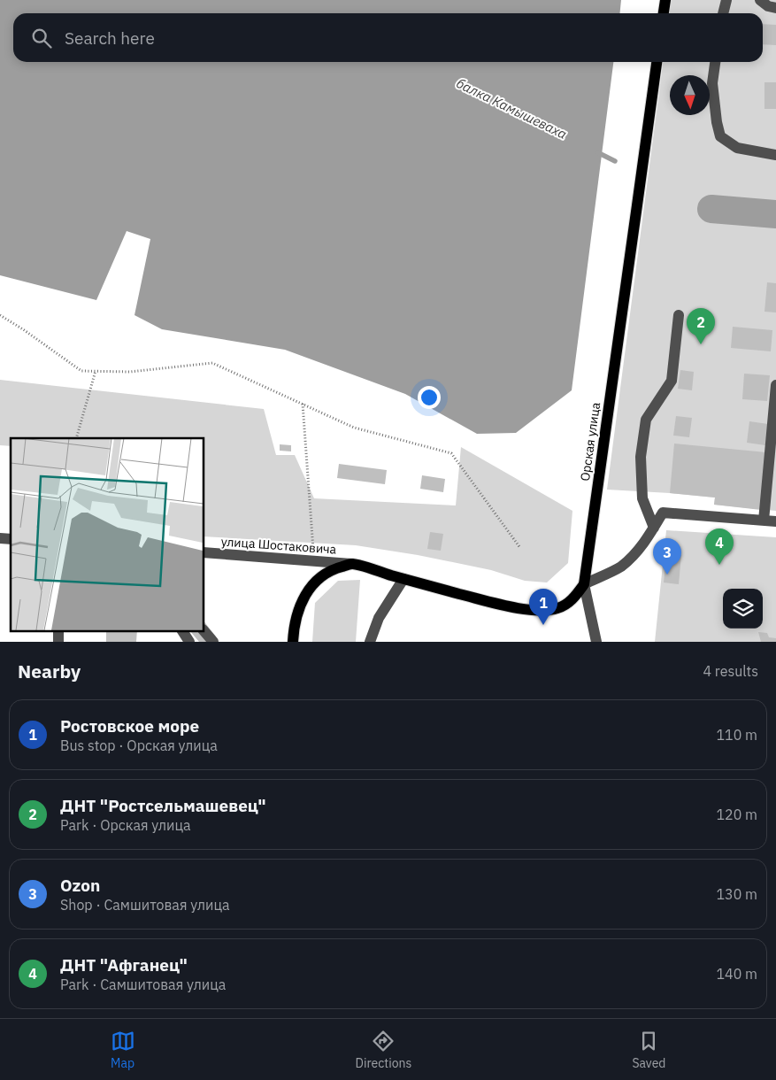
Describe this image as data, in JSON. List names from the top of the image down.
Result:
{
  "streets": {
    "main road": ["Орская улица"],
    "street": ["улица Шостаковича"]
  },
  "water": ["балка Камышеваха"],
  "north": "bottom",
  "page": {
    "search": "Search here",
    "pins": [
      "2",
      "4",
      "3",
      "1"
    ],
    "heading": ["Nearby", "4 results"],
    "list": [
      {
        "mark": "1",
        "name": "Ростовское море",
        "note": "Bus stop · Орская улица",
        "value": "110 m"
      },
      {
        "mark": "2",
        "name": "ДНТ \"Ростсельмашевец\"",
        "note": "Park · Орская улица",
        "value": "120 m"
      },
      {
        "mark": "3",
        "name": "Ozon",
        "note": "Shop · Самшитовая улица",
        "value": "130 m"
      },
      {
        "mark": "4",
        "name": "ДНТ \"Афганец\"",
        "note": "Park · Самшитовая улица",
        "value": "140 m"
      }
    ],
    "nav": ["Map", "Directions", "Saved"]
  }
}
